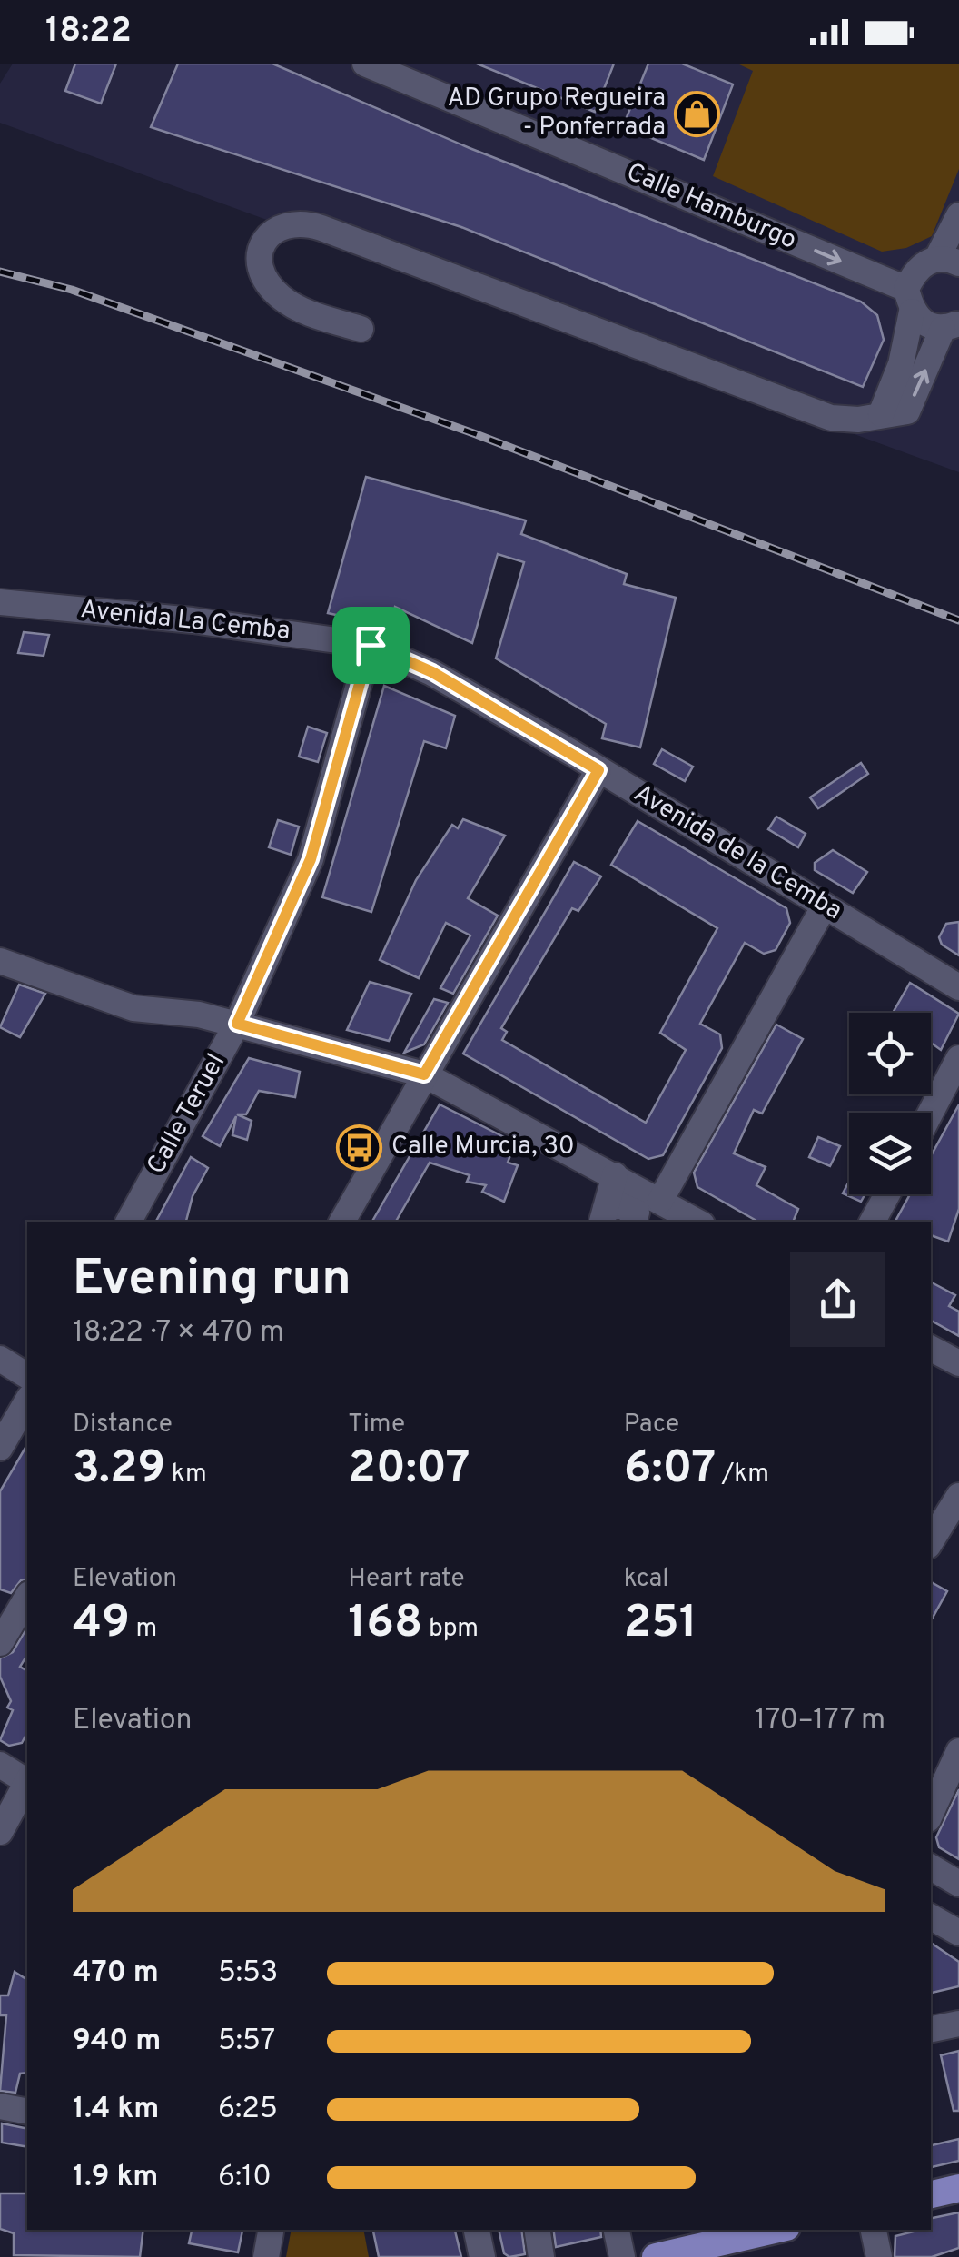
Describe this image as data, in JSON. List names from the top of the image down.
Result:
{
  "streets": {
    "street": [
      "Calle Hamburgo",
      "Avenida La Cemba",
      "Avenida de la Cemba",
      "Calle Teruel"
    ]
  },
  "crossings": [
    ["Avenida La Cemba", "Avenida de la Cemba"],
    ["Avenida La Cemba", "Calle Teruel"],
    ["Avenida de la Cemba", "Calle Teruel"]
  ],
  "one_way": ["Calle Hamburgo"],
  "places": {
    "shop": ["AD Grupo Regueira - Ponferrada"],
    "bus stop": ["Calle Murcia, 30"]
  },
  "page": {
    "status": "18:22",
    "heading": ["Evening run", "18:22 · 7 × 470 m"],
    "stats": [
      ["Distance", "3.29 km"],
      ["Time", "20:07"],
      ["Pace", "6:07 /km"],
      ["Elevation", "49 m"],
      ["Heart rate", "168 bpm"],
      ["kcal", "251"]
    ],
    "chart": ["Elevation", "170–177 m"],
    "list": [
      {
        "name": "470 m",
        "note": "5:53"
      },
      {
        "name": "940 m",
        "note": "5:57"
      },
      {
        "name": "1.4 km",
        "note": "6:25"
      },
      {
        "name": "1.9 km",
        "note": "6:10"
      }
    ]
  }
}
